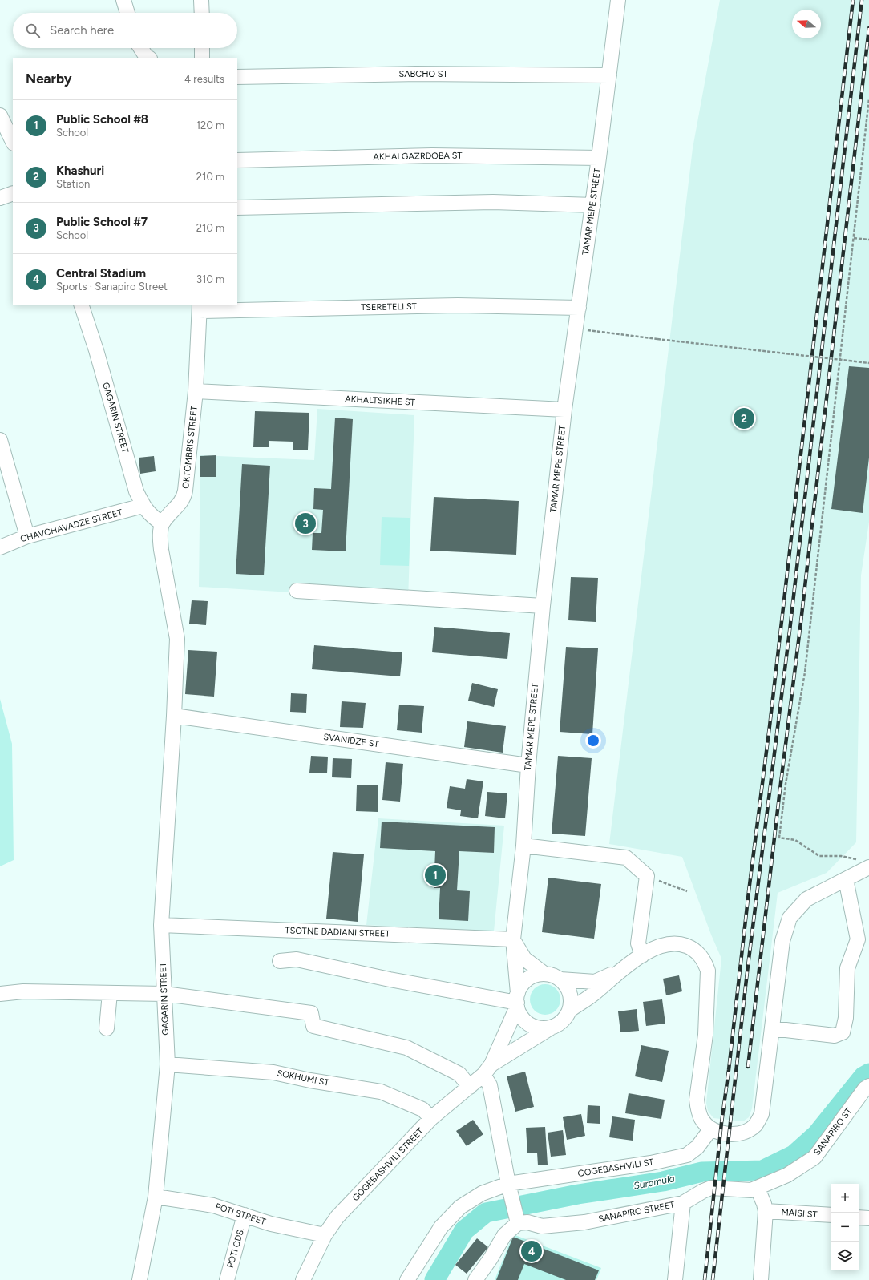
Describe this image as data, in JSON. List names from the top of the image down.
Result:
{
  "streets": {
    "street": [
      "SABCHO ST",
      "AKHALGAZRDOBA ST",
      "TAMAR MEPE STREET",
      "TSERETELI ST",
      "AKHALTSIKHE ST",
      "GAGARIN STREET",
      "OKTOMBRIS STREET",
      "CHAVCHAVADZE STREET",
      "SVANIDZE ST",
      "TSOTNE DADIANI STREET",
      "SOKHUMI ST",
      "SANAPIRO ST",
      "GOGEBASHVILI STREET",
      "GOGEBASHVILI ST",
      "SANAPIRO STREET",
      "MAISI ST",
      "POTI STREET",
      "POTI CDS."
    ]
  },
  "crossings": [
    ["SABCHO ST", "TAMAR MEPE STREET"],
    ["AKHALGAZRDOBA ST", "TAMAR MEPE STREET"],
    ["TAMAR MEPE STREET", "TSERETELI ST"],
    ["TAMAR MEPE STREET", "AKHALTSIKHE ST"],
    ["TAMAR MEPE STREET", "SVANIDZE ST"],
    ["TAMAR MEPE STREET", "TSOTNE DADIANI STREET"],
    ["TAMAR MEPE STREET", "GOGEBASHVILI STREET"],
    ["TSERETELI ST", "OKTOMBRIS STREET"],
    ["AKHALTSIKHE ST", "OKTOMBRIS STREET"],
    ["GAGARIN STREET", "OKTOMBRIS STREET"],
    ["GAGARIN STREET", "CHAVCHAVADZE STREET"],
    ["GAGARIN STREET", "SVANIDZE ST"],
    ["GAGARIN STREET", "TSOTNE DADIANI STREET"],
    ["GAGARIN STREET", "SOKHUMI ST"],
    ["GAGARIN STREET", "POTI STREET"],
    ["SOKHUMI ST", "GOGEBASHVILI STREET"],
    ["SANAPIRO ST", "SANAPIRO STREET"],
    ["GOGEBASHVILI STREET", "POTI STREET"],
    ["POTI STREET", "POTI CDS."]
  ],
  "water": ["Suramula"],
  "north": "left",
  "page": {
    "search": "Search here",
    "heading": ["Nearby", "4 results"],
    "list": [
      {
        "mark": "1",
        "name": "Public School #8",
        "note": "School",
        "value": "120 m"
      },
      {
        "mark": "2",
        "name": "Khashuri",
        "note": "Station",
        "value": "210 m"
      },
      {
        "mark": "3",
        "name": "Public School #7",
        "note": "School",
        "value": "210 m"
      },
      {
        "mark": "4",
        "name": "Central Stadium",
        "note": "Sports · Sanapiro Street",
        "value": "310 m"
      }
    ],
    "pins": [
      "2",
      "3",
      "1",
      "4"
    ],
    "map_buttons": ["+", "−"]
  }
}
